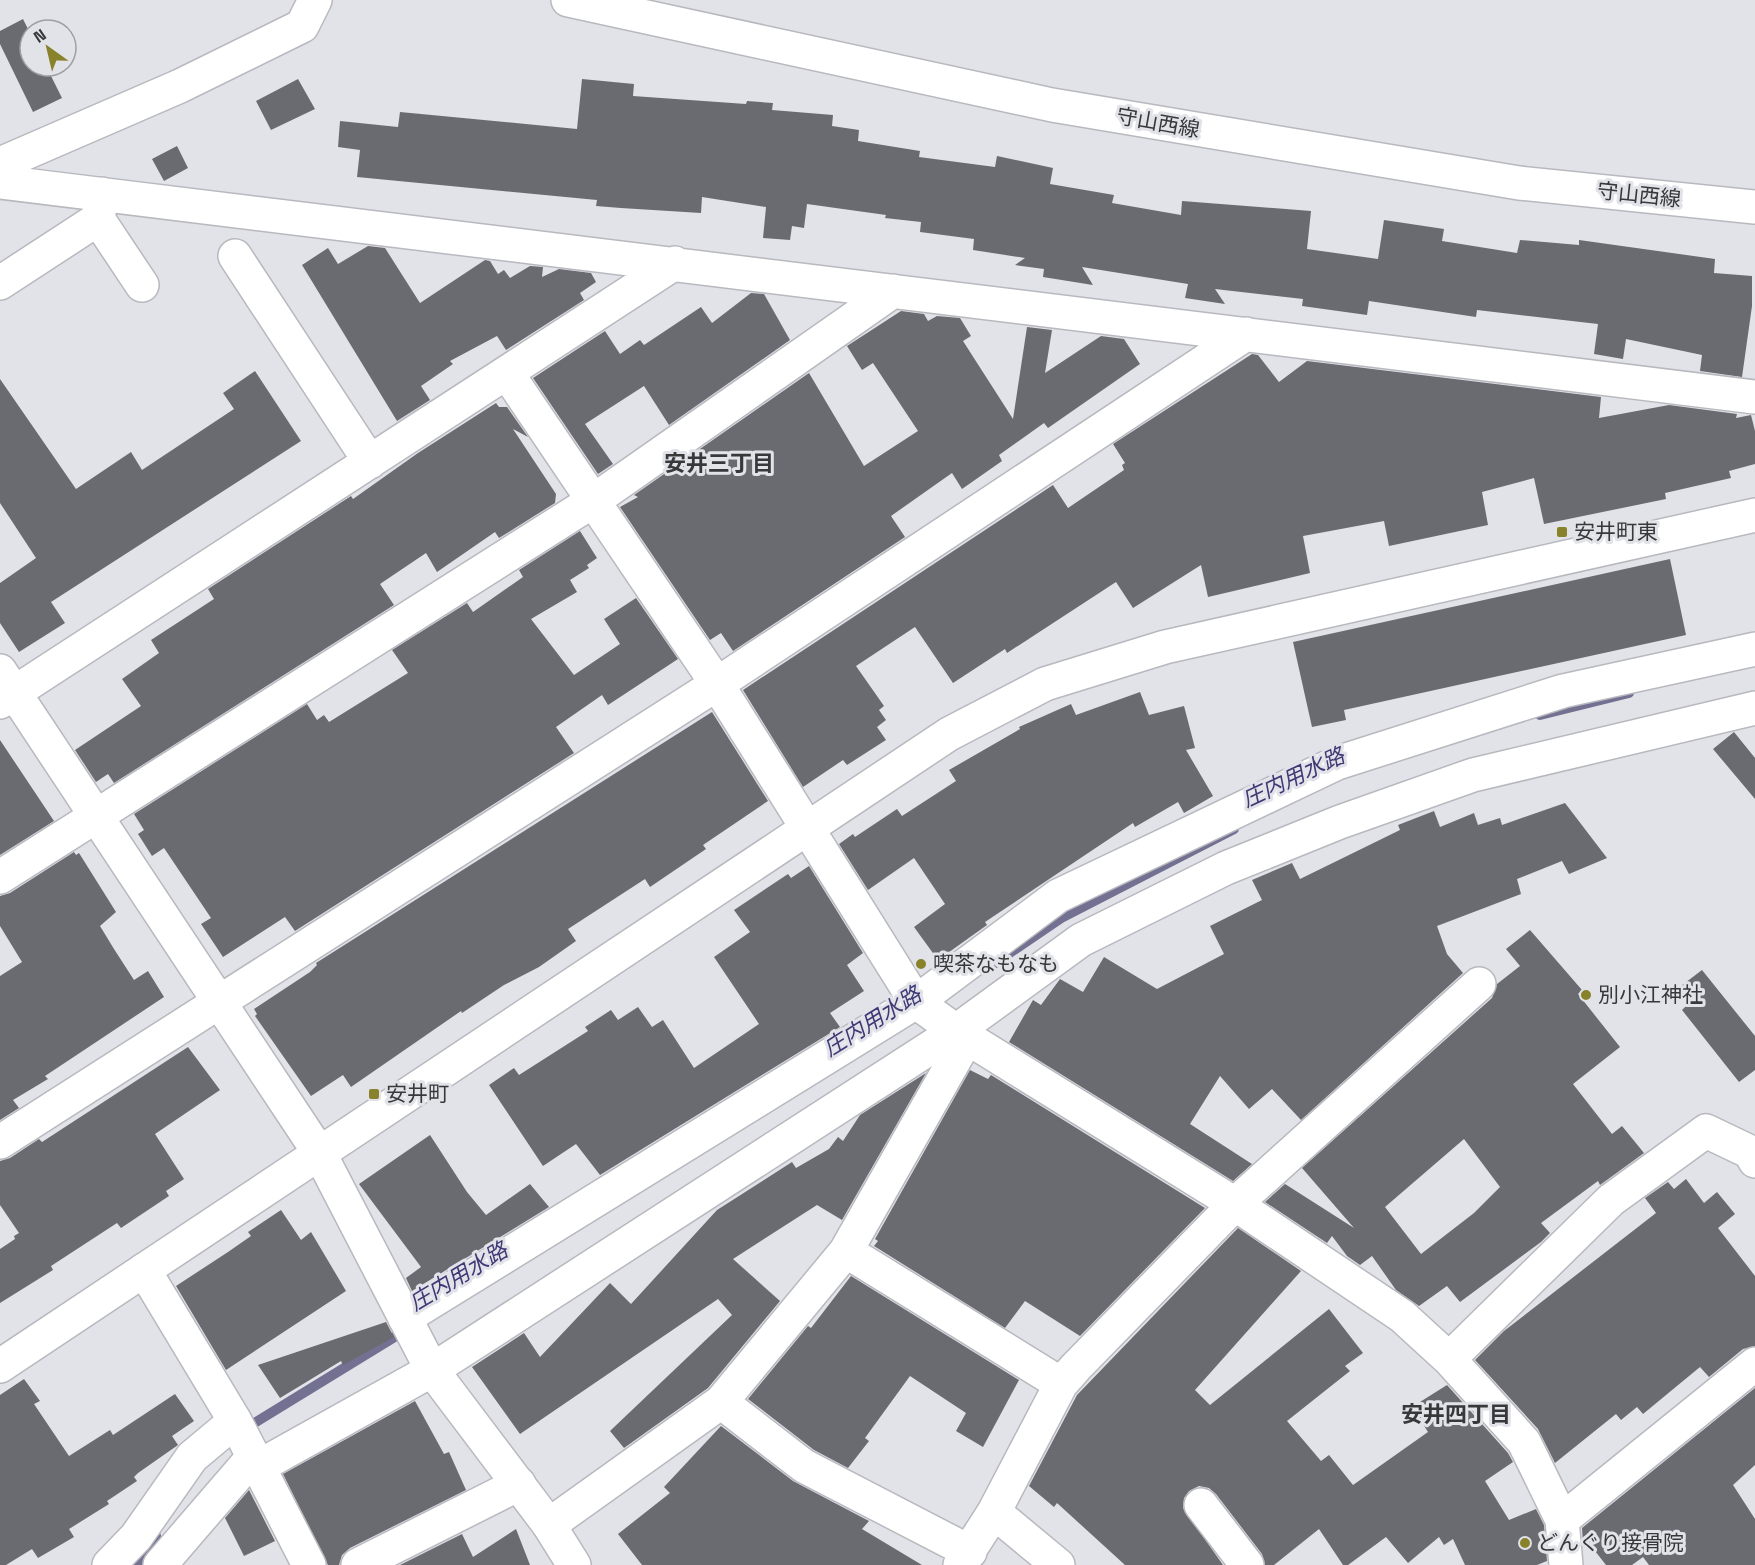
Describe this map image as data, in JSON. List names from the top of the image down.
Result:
{
  "streets": {
    "street": ["守山西線"]
  },
  "districts": ["安井三丁目", "安井四丁目"],
  "water": ["庄内用水路"],
  "places": {
    "transit": ["安井町東", "安井町"],
    "other": ["喫茶なもなも", "別小江神社", "どんぐり接骨院"]
  },
  "north": "top left"
}
